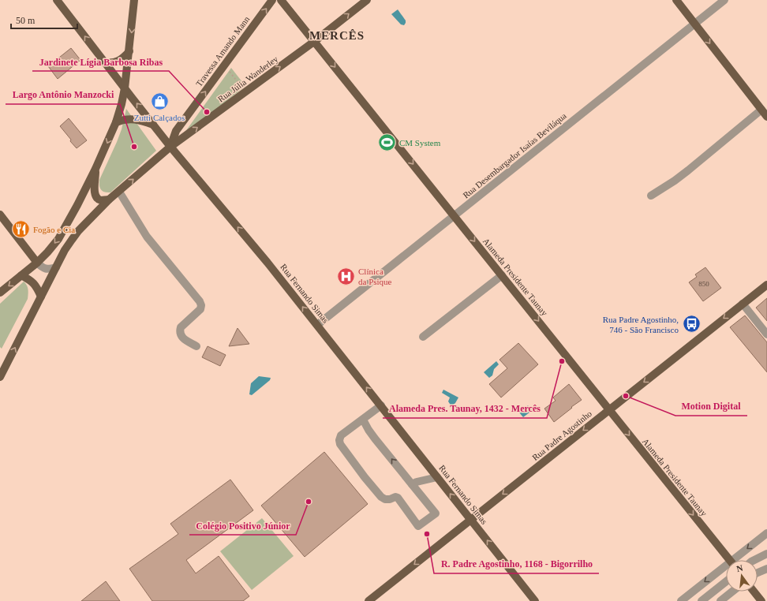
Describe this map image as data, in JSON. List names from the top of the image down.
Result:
{
  "streets": {
    "main road": [
      "Travessa Amando Mann",
      "Rua Júlia Wanderley",
      "Alameda Presidente Taunay",
      "Rua Fernando Simas",
      "Rua Padre Agostinho"
    ],
    "street": ["Rua Desembargador Isaías Beviláqua"]
  },
  "crossings": [
    ["Travessa Amando Mann", "Rua Júlia Wanderley"],
    ["Travessa Amando Mann", "Rua Fernando Simas"],
    ["Rua Júlia Wanderley", "Alameda Presidente Taunay"],
    ["Rua Júlia Wanderley", "Rua Fernando Simas"],
    ["Rua Desembargador Isaías Beviláqua", "Alameda Presidente Taunay"],
    ["Rua Desembargador Isaías Beviláqua", "Rua Fernando Simas"],
    ["Alameda Presidente Taunay", "Rua Padre Agostinho"],
    ["Rua Fernando Simas", "Rua Padre Agostinho"]
  ],
  "one_way": [
    "Travessa Amando Mann",
    "Rua Júlia Wanderley",
    "Alameda Presidente Taunay",
    "Rua Fernando Simas",
    "Rua Padre Agostinho"
  ],
  "districts": ["MERCÊS"],
  "places": {
    "shop": ["Zutti Calçados"],
    "other": [
      "Jardinete Lígia Barbosa Ribas",
      "Largo Antônio Manzocki",
      "Alameda Pres. Taunay, 1432 - Mercês",
      "Motion Digital",
      "Colégio Positivo Júnior",
      "R. Padre Agostinho, 1168 - Bigorrilho"
    ],
    "sports": ["CM System"],
    "restaurant": ["Fogão e Cia"],
    "hospital": ["Clínica da Psique"],
    "bus stop": ["Rua Padre Agostinho, 746 - São Francisco"]
  },
  "house_numbers": ["850"],
  "scale_bar": "50 m",
  "north": "top"
}
